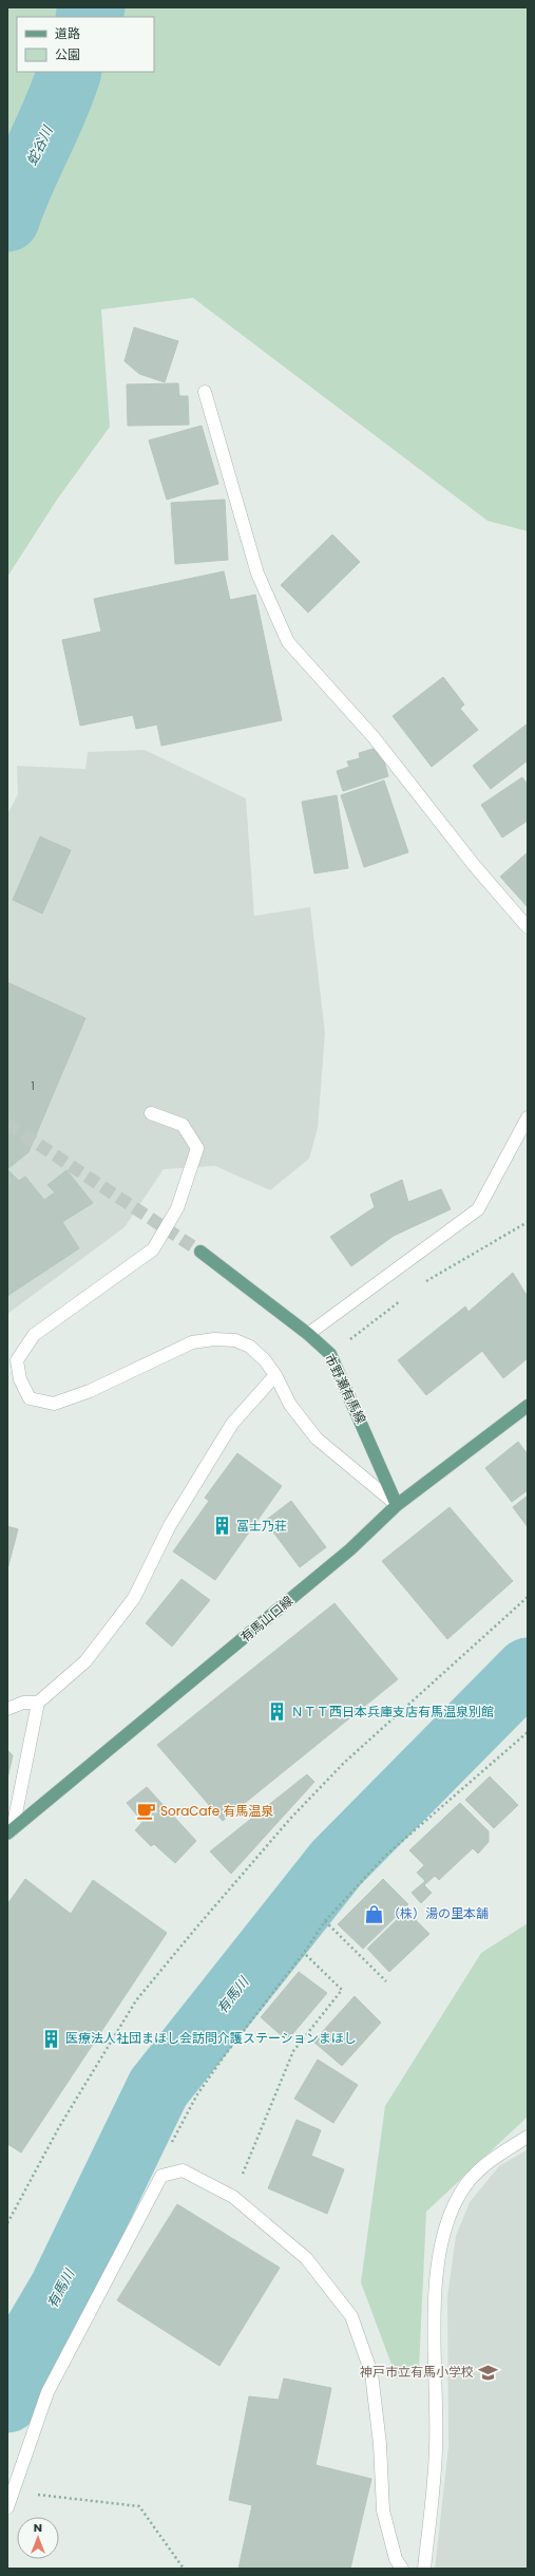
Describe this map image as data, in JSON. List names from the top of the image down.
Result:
{
  "streets": {
    "main road": ["市野瀬有馬線", "有馬山口線"]
  },
  "crossings": [
    ["市野瀬有馬線", "有馬山口線"]
  ],
  "water": ["蛇谷川", "有馬川"],
  "places": {
    "building": ["冨士乃荘", "ＮＴＴ西日本兵庫支店有馬温泉別館", "医療法人社団まほし会訪問介護ステーションまほし"],
    "cafe": ["SoraCafe 有馬温泉"],
    "shop": ["（株）湯の里本舗"],
    "school or university": ["神戸市立有馬小学校"]
  },
  "house_numbers": ["1"],
  "legend": ["道路", "公園"],
  "north": "top"
}
